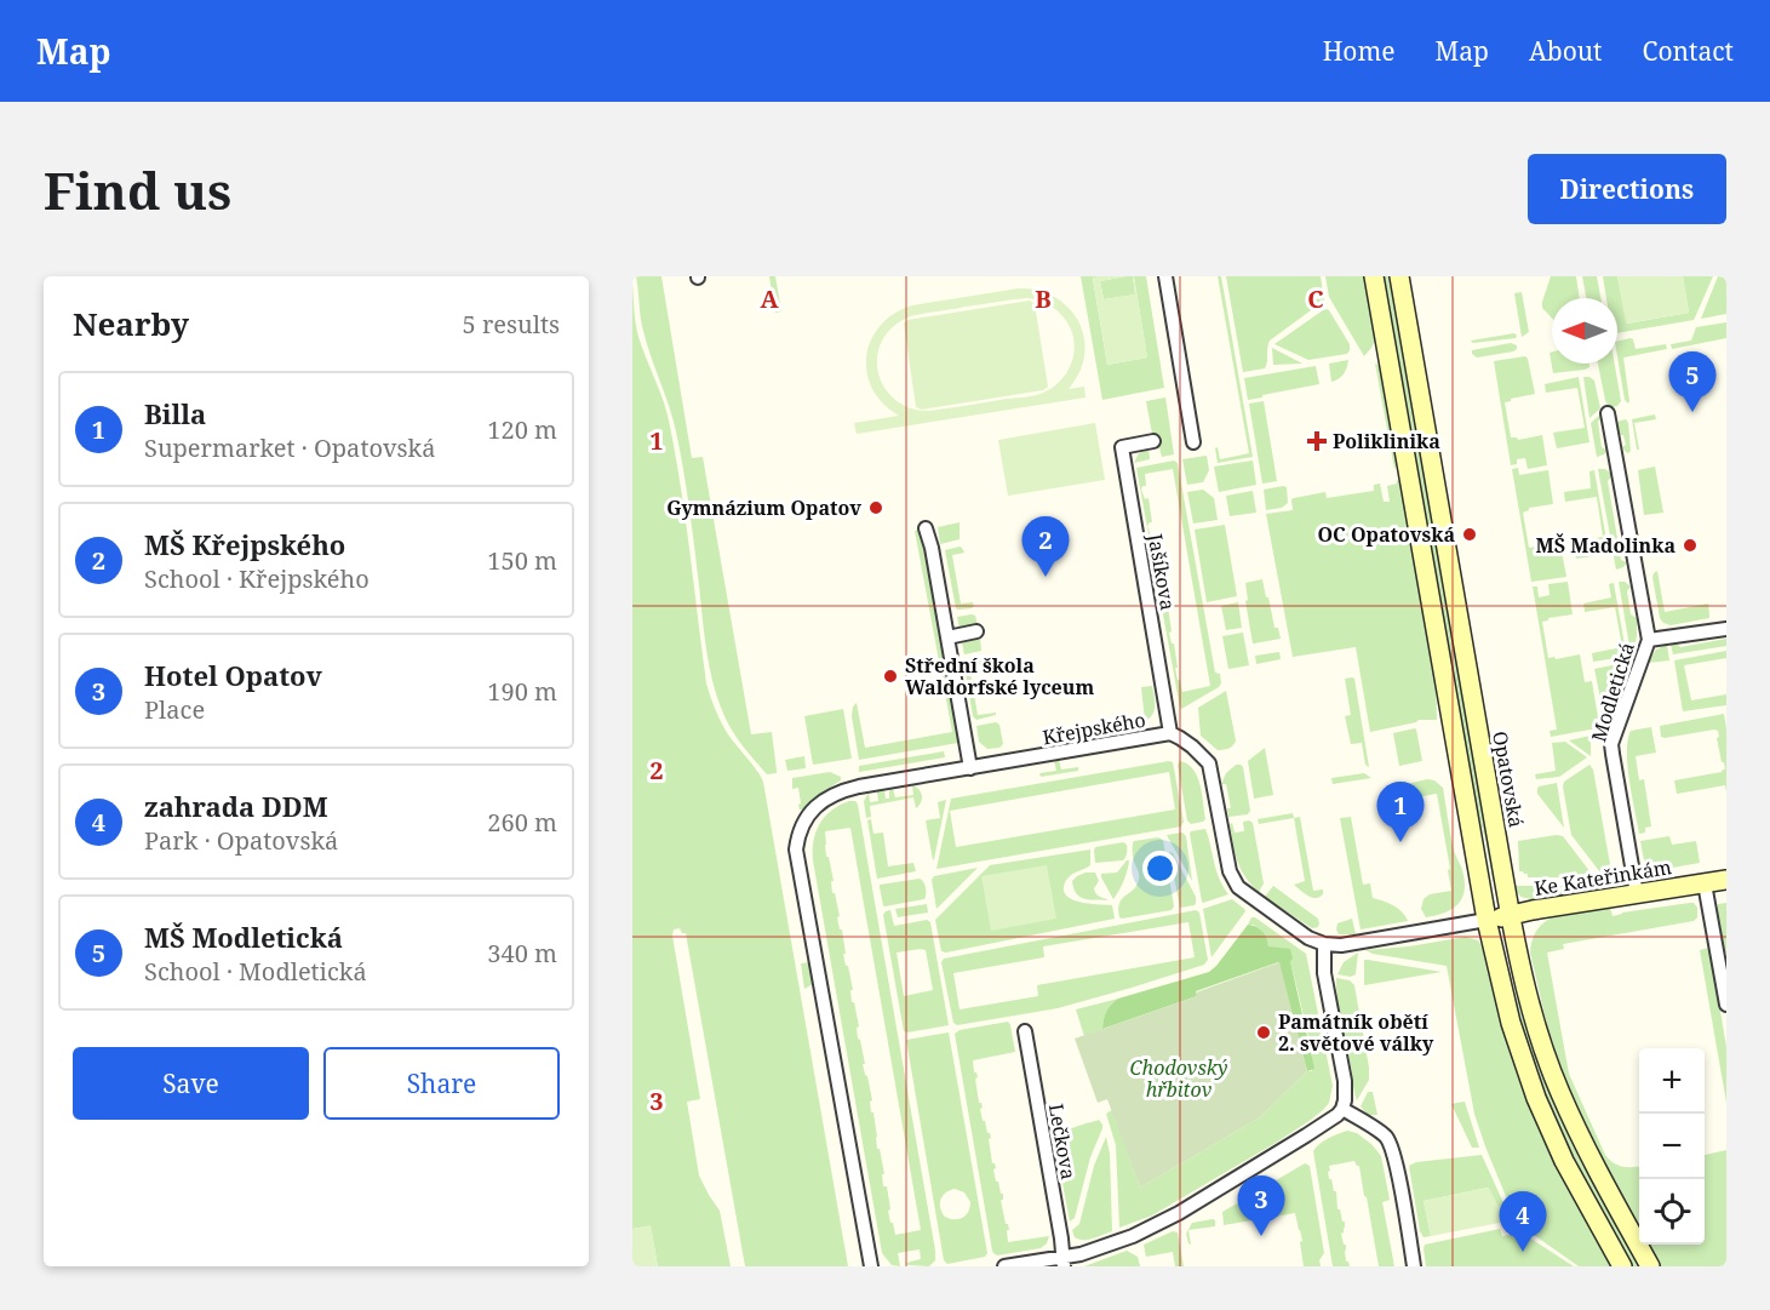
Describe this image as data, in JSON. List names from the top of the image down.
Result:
{
  "streets": {
    "main road": ["Opatovská", "Ke Kateřinkám"],
    "street": [
      "Jašíkova",
      "Modletická",
      "Křejpského",
      "Lečkova"
    ]
  },
  "crossings": [
    ["Jašíkova", "Křejpského"],
    ["Modletická", "Ke Kateřinkám"],
    ["Opatovská", "Ke Kateřinkám"]
  ],
  "parks": ["Chodovský hřbitov"],
  "places": {
    "health": ["Poliklinika"],
    "other": [
      "Gymnázium Opatov",
      "OC Opatovská",
      "MŠ Madolinka",
      "Střední škola Waldorfské lyceum",
      "Památník obětí 2. světové války"
    ]
  },
  "north": "left",
  "page": {
    "header": "Map",
    "nav": [
      "Home",
      "Map",
      "About",
      "Contact"
    ],
    "buttons": [
      "Directions",
      ["Save", "Share"]
    ],
    "title": "Find us",
    "heading": ["Nearby", "5 results"],
    "pins": [
      "5",
      "2",
      "1",
      "3",
      "4"
    ],
    "list": [
      {
        "mark": "1",
        "name": "Billa",
        "note": "Supermarket · Opatovská",
        "value": "120 m"
      },
      {
        "mark": "2",
        "name": "MŠ Křejpského",
        "note": "School · Křejpského",
        "value": "150 m"
      },
      {
        "mark": "3",
        "name": "Hotel Opatov",
        "note": "Place",
        "value": "190 m"
      },
      {
        "mark": "4",
        "name": "zahrada DDM",
        "note": "Park · Opatovská",
        "value": "260 m"
      },
      {
        "mark": "5",
        "name": "MŠ Modletická",
        "note": "School · Modletická",
        "value": "340 m"
      }
    ],
    "map_buttons": ["+", "−"]
  },
  "grid": {
    "columns": ["A", "B", "C"],
    "rows": ["1", "2", "3"]
  }
}
